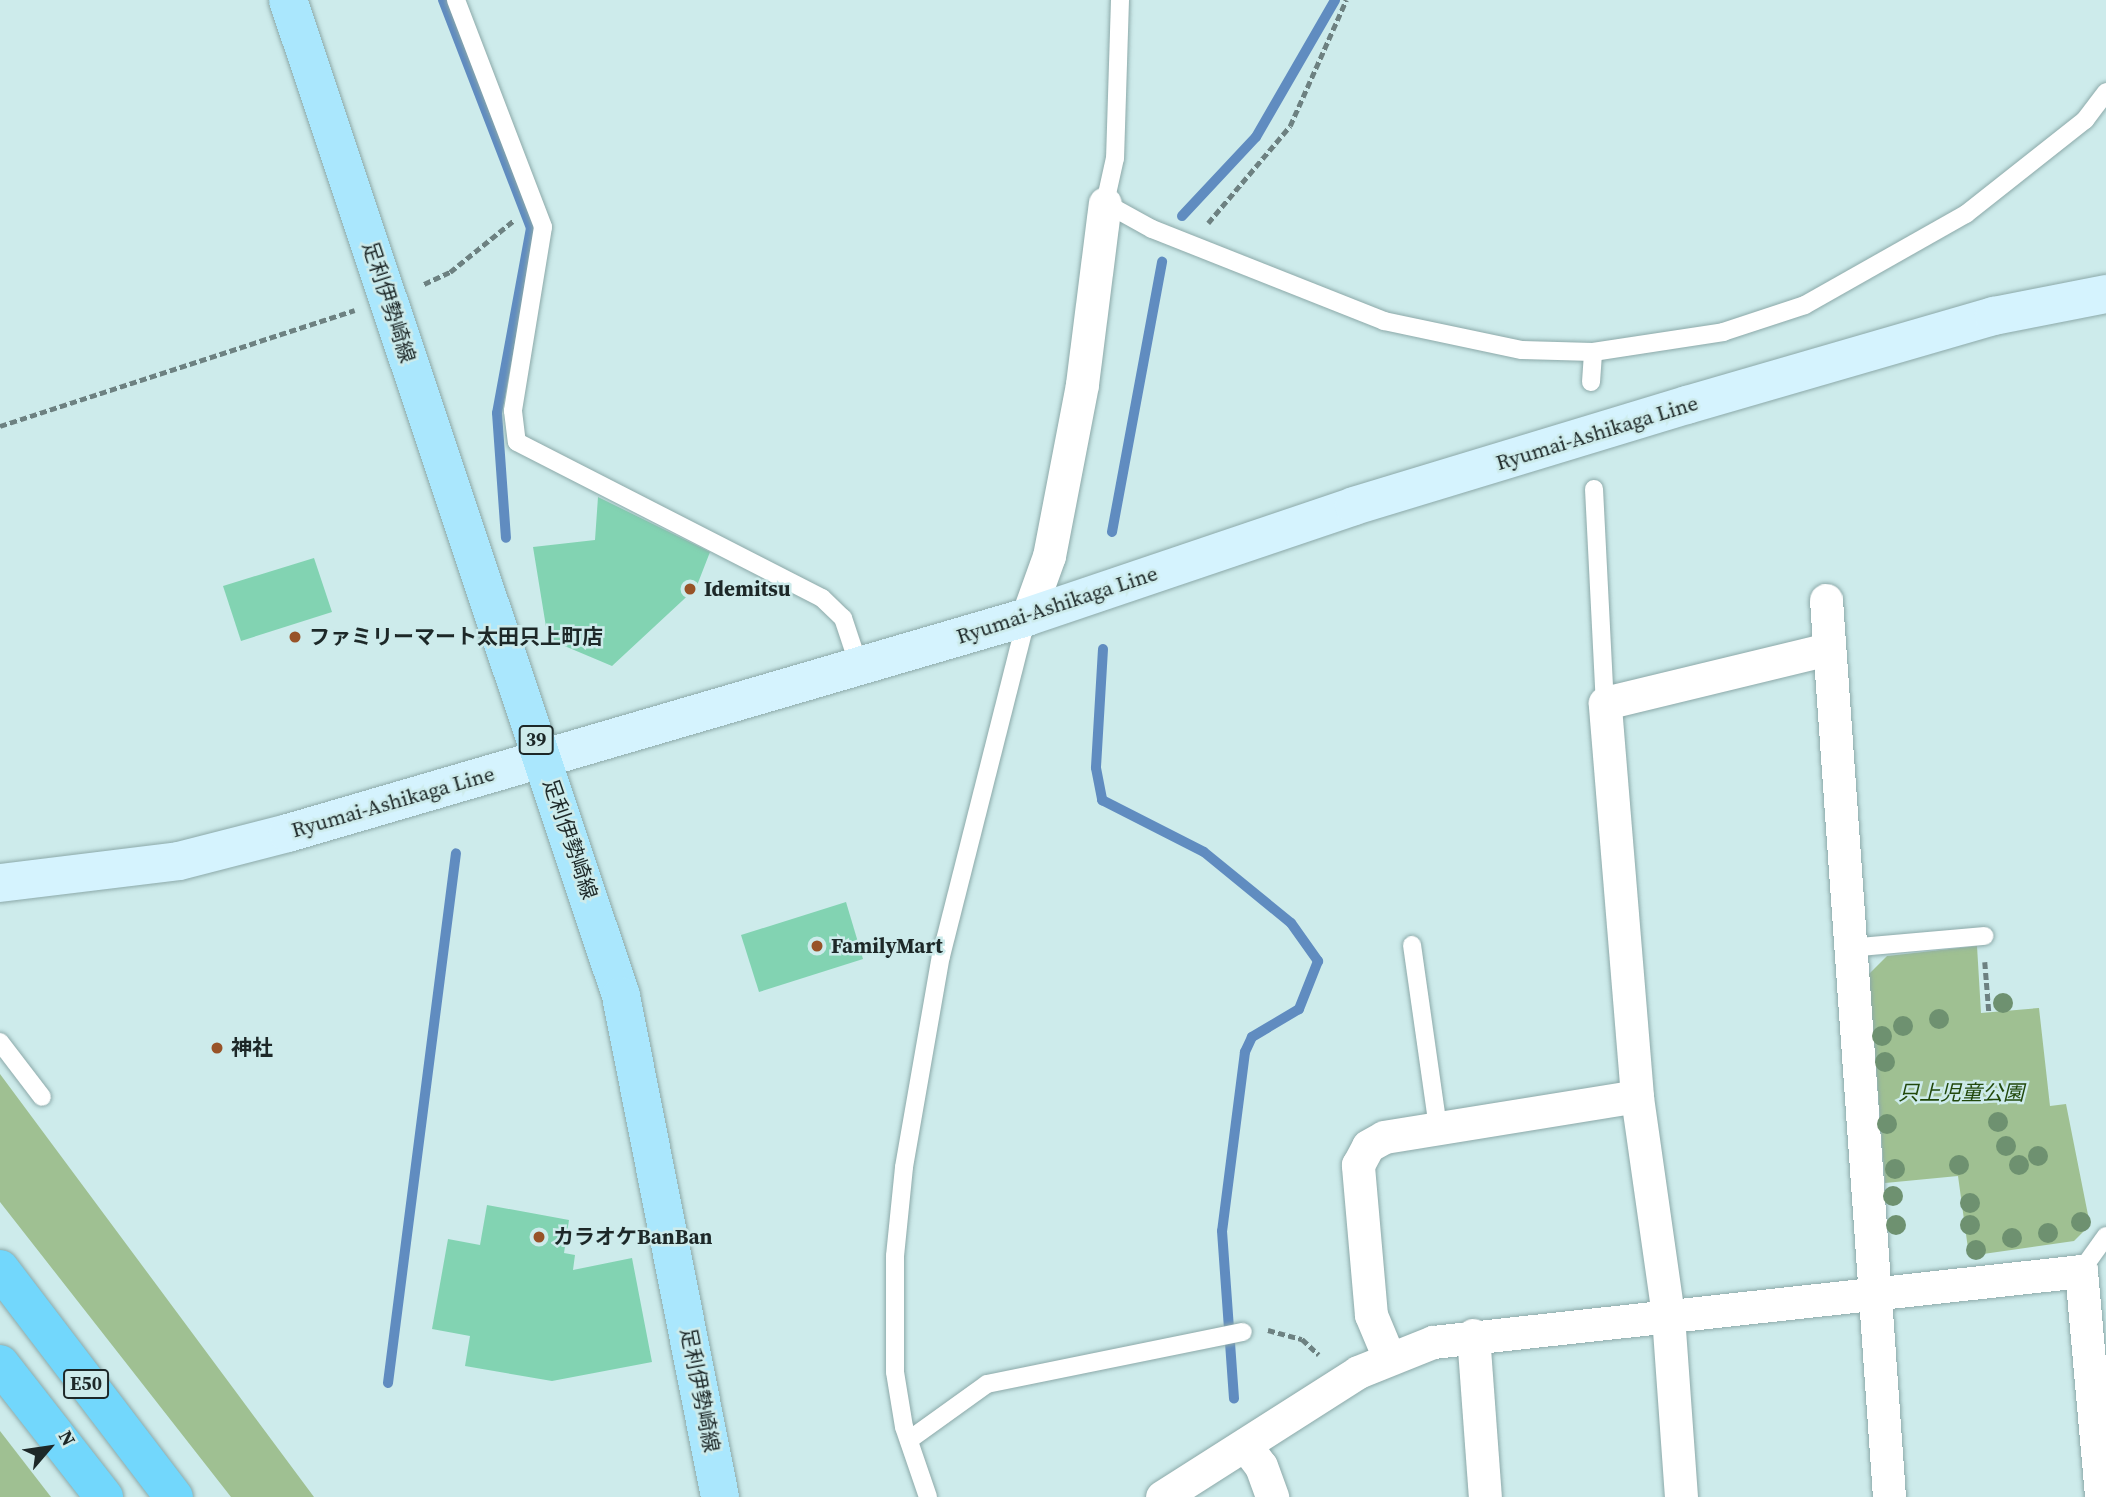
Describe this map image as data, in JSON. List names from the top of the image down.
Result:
{
  "streets": {
    "highway": ["E50"],
    "main road": ["足利伊勢崎線", "Ryumai-Ashikaga Line", "39"]
  },
  "crossings": [
    ["足利伊勢崎線", "Ryumai-Ashikaga Line"]
  ],
  "parks": ["只上児童公園"],
  "places": [
    "Idemitsu",
    "ファミリーマート太田只上町店",
    "FamilyMart",
    "神社",
    "カラオケBanBan"
  ],
  "north": "top right"
}
